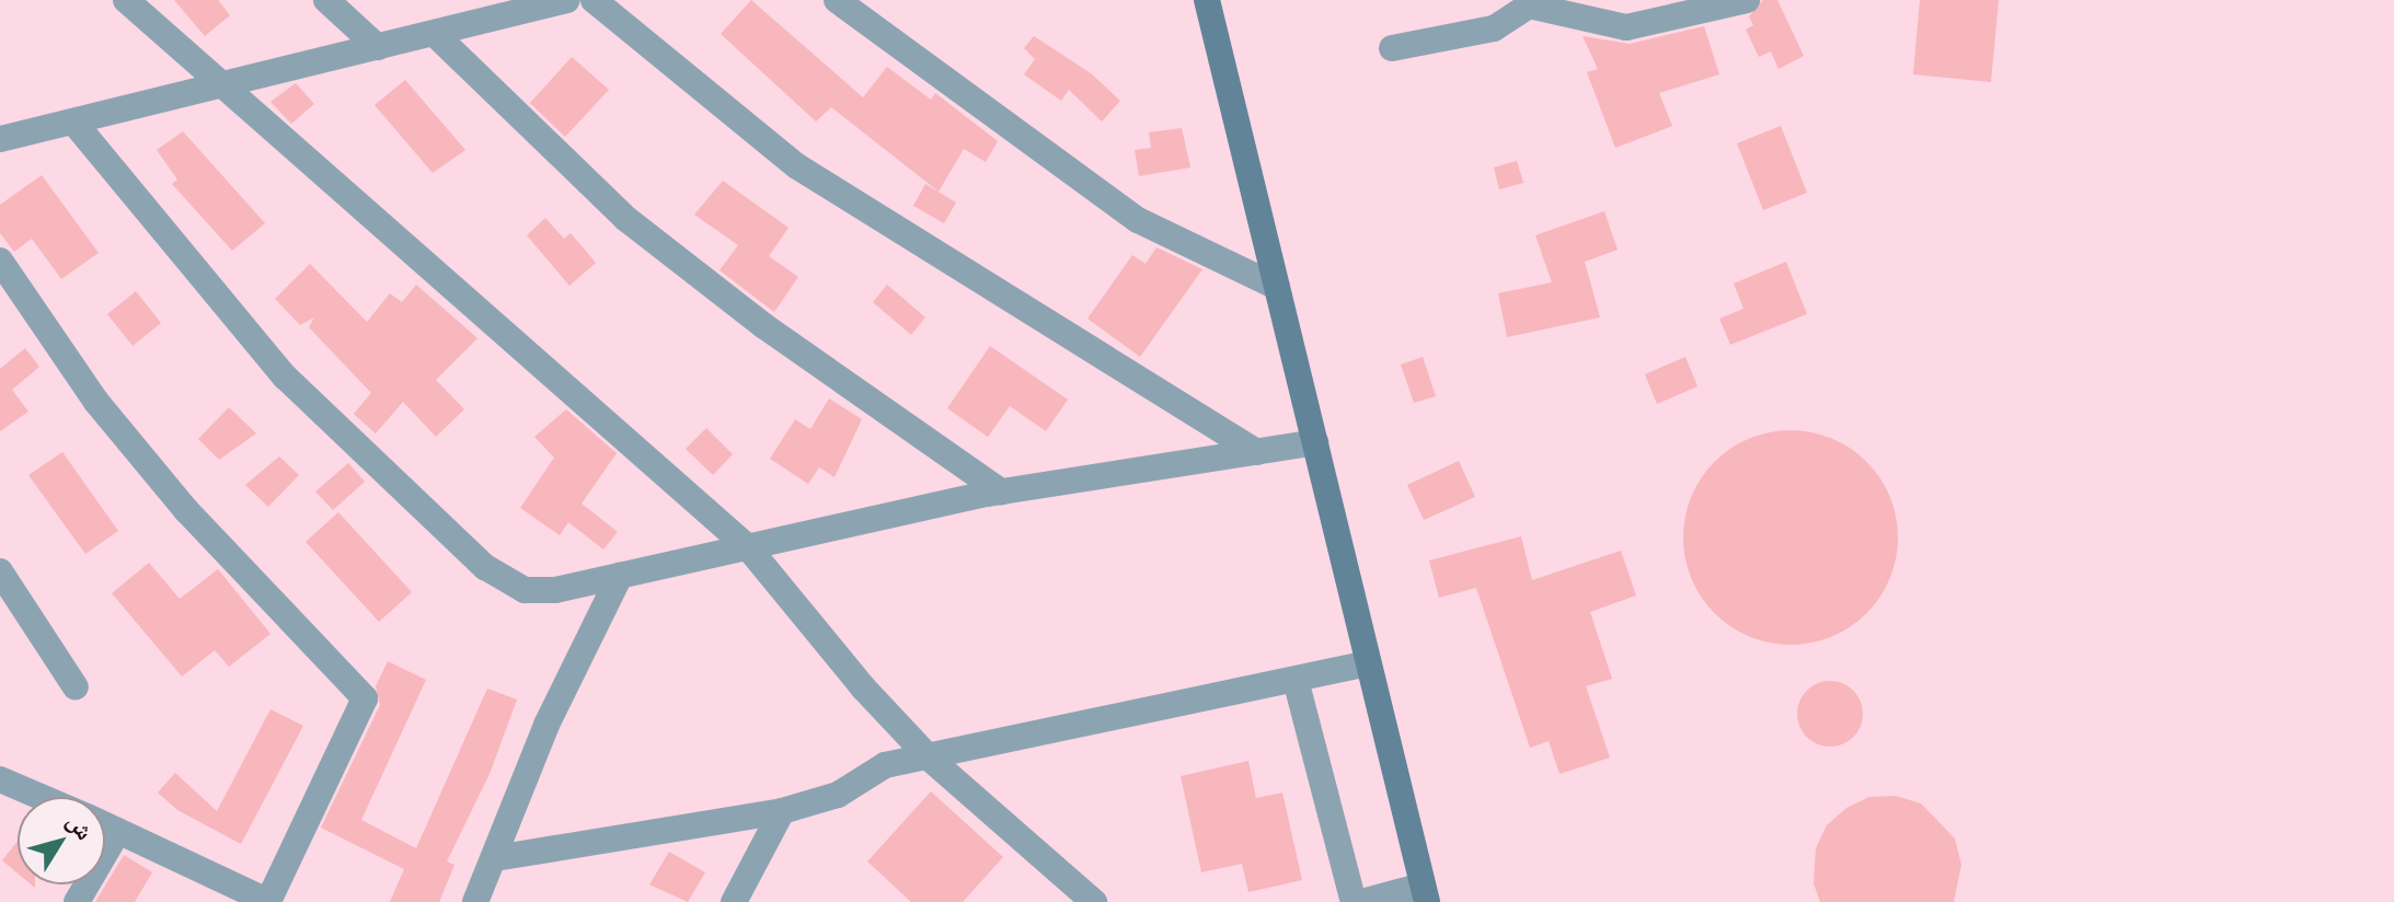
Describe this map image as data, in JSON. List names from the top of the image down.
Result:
{
  "north": "top right"
}
